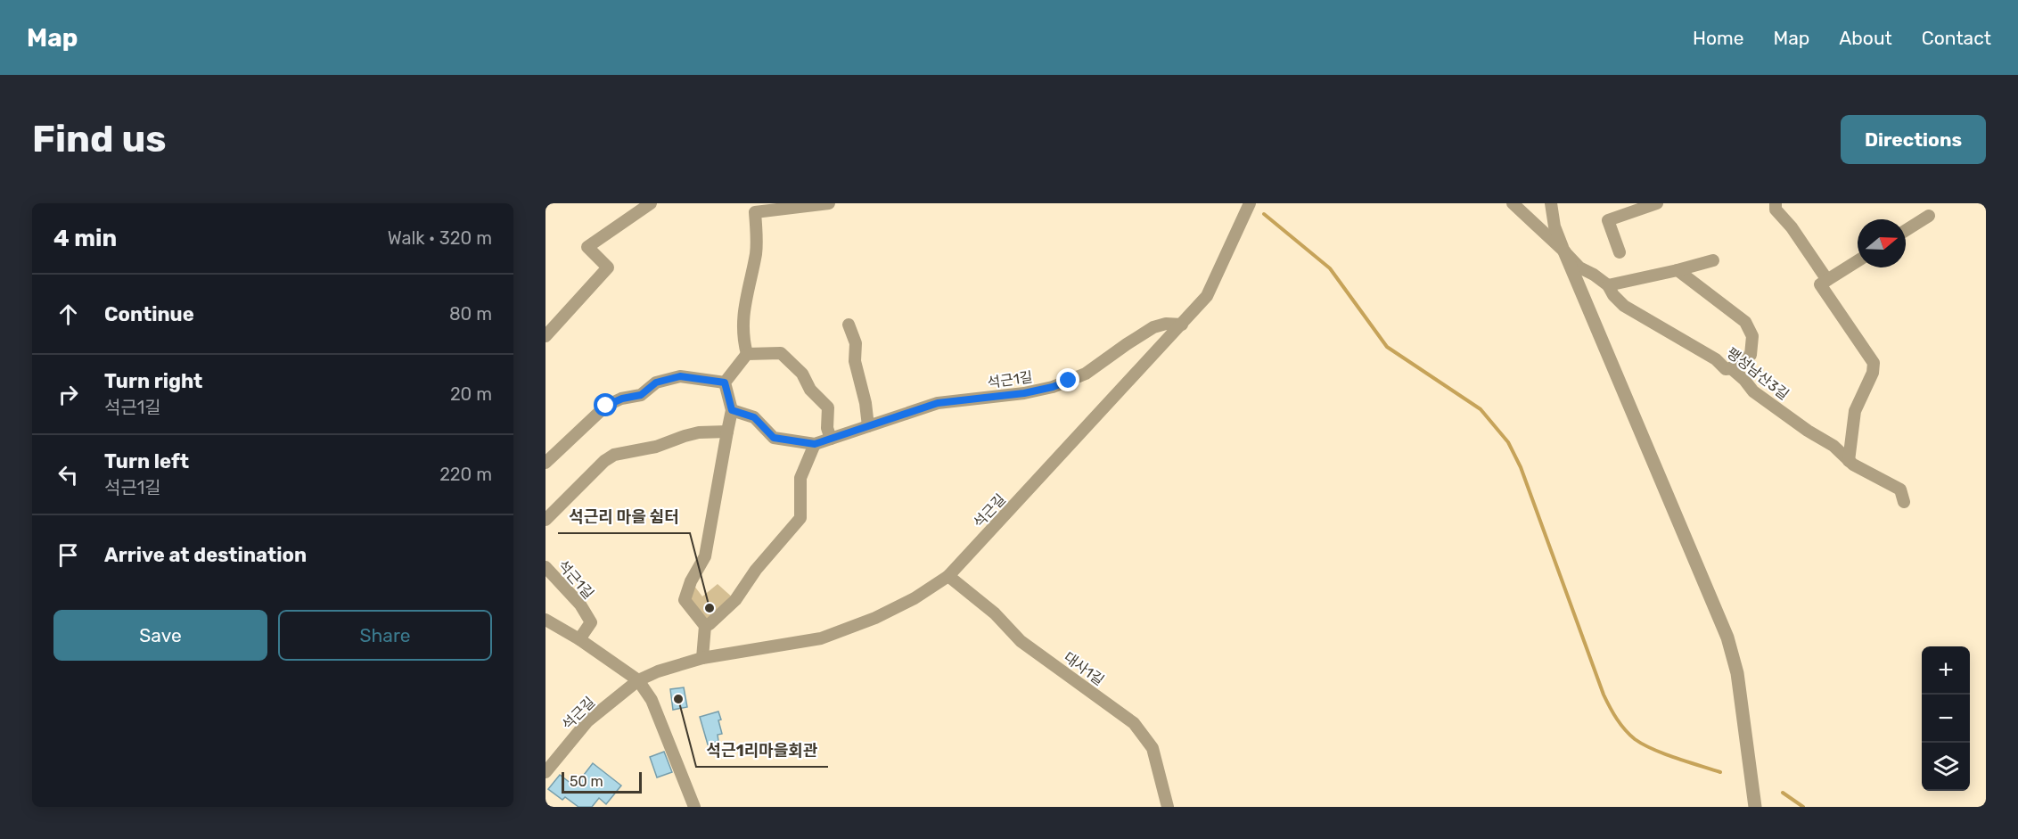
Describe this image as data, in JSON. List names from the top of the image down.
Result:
{
  "streets": {
    "street": [
      "팽성남산3길",
      "석근1길",
      "석근길",
      "대사1길"
    ]
  },
  "crossings": [
    ["석근1길", "석근길"],
    ["석근길", "대사1길"]
  ],
  "places": ["석근리 마을 쉼터", "석근1리마을회관"],
  "scale_bar": "50 m",
  "north": "right",
  "page": {
    "header": "Map",
    "nav": [
      "Home",
      "Map",
      "About",
      "Contact"
    ],
    "buttons": [
      "Directions",
      ["Save", "Share"]
    ],
    "title": "Find us",
    "heading": ["4 min", "Walk · 320 m"],
    "list": [
      ["Continue", "80 m"],
      ["Turn right", "석근1길", "20 m"],
      ["Turn left", "석근1길", "220 m"],
      "Arrive at destination"
    ],
    "map_buttons": ["+", "−"],
    "scale": "50 m"
  }
}
